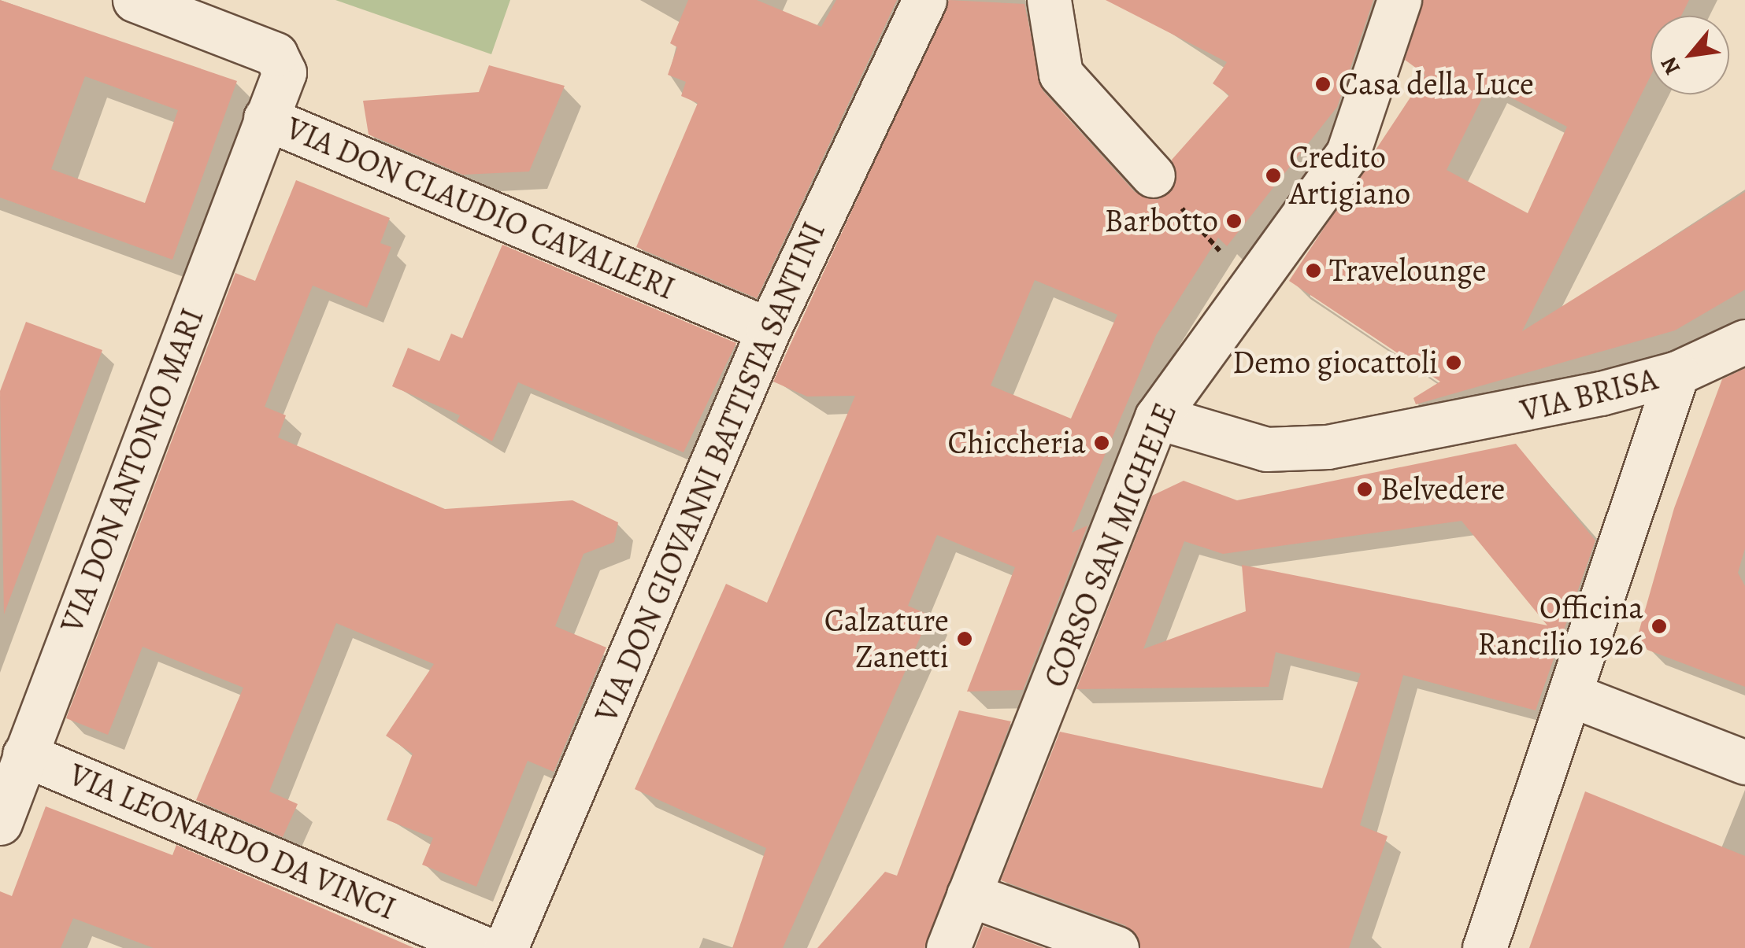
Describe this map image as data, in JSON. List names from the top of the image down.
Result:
{
  "streets": {
    "street": [
      "VIA DON CLAUDIO CAVALLERI",
      "VIA BRISA",
      "VIA DON ANTONIO MARI",
      "VIA DON GIOVANNI BATTISTA SANTINI",
      "CORSO SAN MICHELE",
      "VIA LEONARDO DA VINCI"
    ]
  },
  "crossings": [
    ["VIA DON CLAUDIO CAVALLERI", "VIA DON ANTONIO MARI"],
    ["VIA DON CLAUDIO CAVALLERI", "VIA DON GIOVANNI BATTISTA SANTINI"],
    ["VIA BRISA", "CORSO SAN MICHELE"],
    ["VIA DON ANTONIO MARI", "VIA LEONARDO DA VINCI"]
  ],
  "places": [
    "Casa della Luce",
    "Credito Artigiano",
    "Barbotto",
    "Travelounge",
    "Demo giocattoli",
    "Chiccheria",
    "Belvedere",
    "Officina Rancilio 1926",
    "Calzature Zanetti"
  ],
  "north": "bottom left"
}
